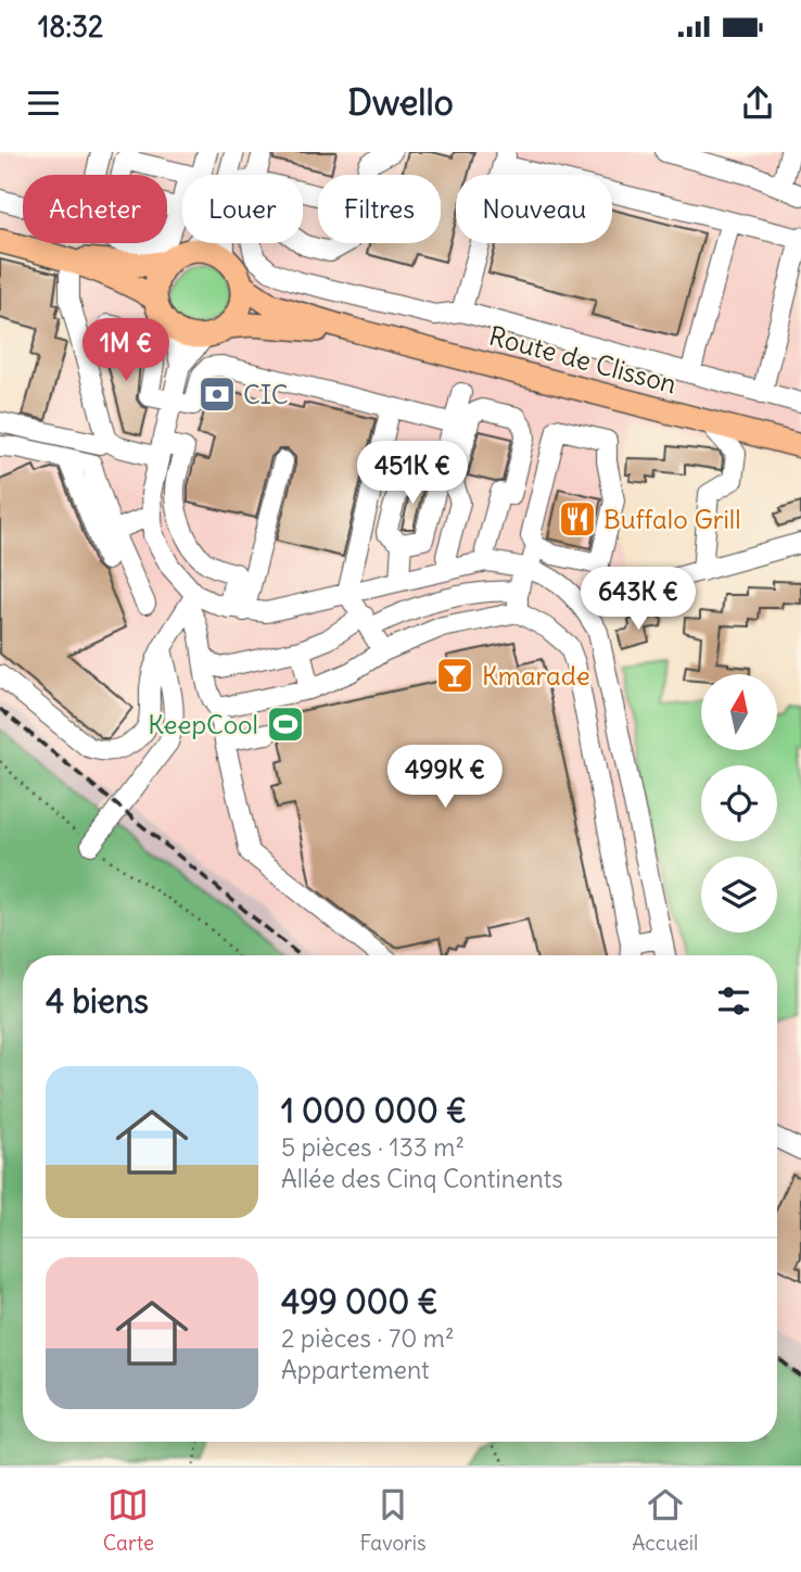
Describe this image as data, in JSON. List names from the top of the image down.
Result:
{
  "streets": {
    "main road": ["Route de Clisson"]
  },
  "places": {
    "bank": ["CIC"],
    "restaurant": ["Buffalo Grill"],
    "bar": ["Kmarade"],
    "sports": ["KeepCool"]
  },
  "north": "top",
  "page": {
    "status": "18:32",
    "header": "Dwello",
    "chip": [
      "Acheter",
      "Louer",
      "Filtres",
      "Nouveau"
    ],
    "price": [
      "1M €",
      "451K €",
      "643K €",
      "499K €"
    ],
    "heading": "4 biens",
    "list": [
      {
        "name": "1 000 000 €",
        "note": "5 pièces · 133 m² · Allée des Cinq Continents"
      },
      {
        "name": "499 000 €",
        "note": "2 pièces · 70 m² · Appartement"
      }
    ],
    "tabs": ["Carte", "Favoris", "Accueil"]
  }
}
